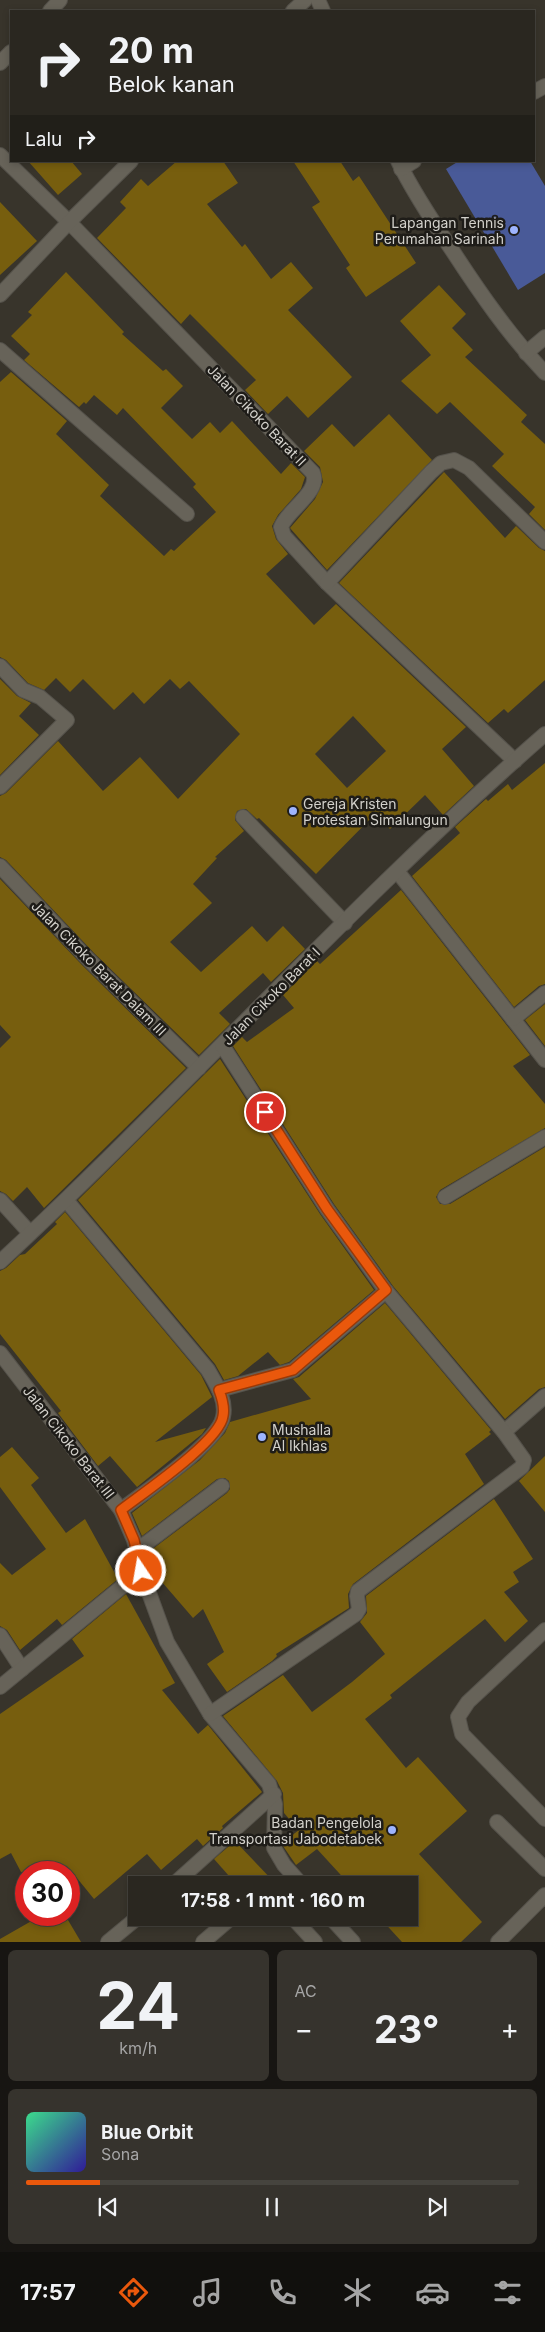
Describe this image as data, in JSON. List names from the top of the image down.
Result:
{
  "streets": {
    "street": [
      "Jalan Cikoko Barat II",
      "Jalan Cikoko Barat Dalam III",
      "Jalan Cikoko Barat I",
      "Jalan Cikoko Barat III"
    ]
  },
  "crossings": [
    ["Jalan Cikoko Barat II", "Jalan Cikoko Barat I"],
    ["Jalan Cikoko Barat Dalam III", "Jalan Cikoko Barat I"]
  ],
  "places": [
    "Lapangan Tennis Perumahan Sarinah",
    "Gereja Kristen Protestan Simalungun",
    "Mushalla Al Ikhlas",
    "Badan Pengelola Transportasi Jabodetabek"
  ],
  "page": {
    "turn": ["20 m", "Belok kanan"],
    "then": "Lalu",
    "limit": "30",
    "trip": "17:58 · 1 mnt · 160 m",
    "tile": [
      ["24", "km/h"],
      "AC"
    ],
    "heat": ["−", "23°", "+"],
    "song": ["Blue Orbit", "Sona"],
    "tabs": "17:57"
  }
}
